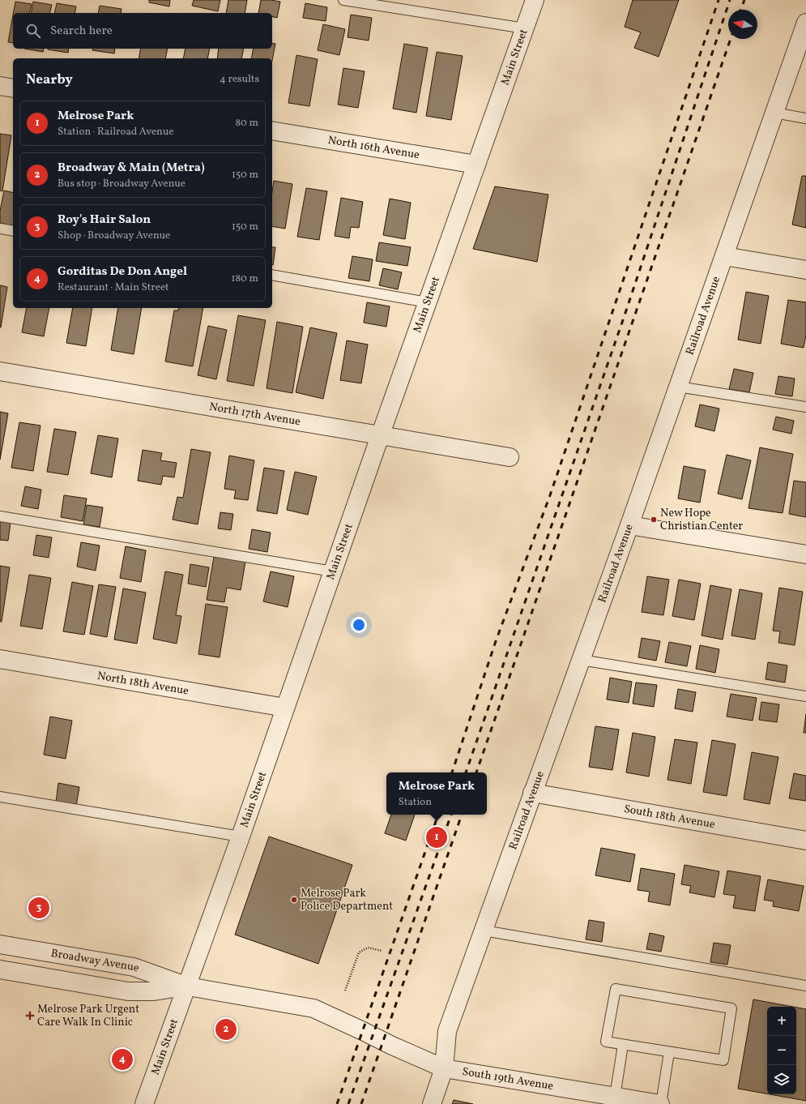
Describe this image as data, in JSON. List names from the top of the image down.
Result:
{
  "streets": {
    "street": [
      "Main Street",
      "North 16th Avenue",
      "Railroad Avenue",
      "North 17th Avenue",
      "North 18th Avenue",
      "South 18th Avenue",
      "Broadway Avenue",
      "South 19th Avenue"
    ]
  },
  "crossings": [
    ["Main Street", "North 16th Avenue"],
    ["Main Street", "North 17th Avenue"],
    ["Main Street", "North 18th Avenue"],
    ["Main Street", "Broadway Avenue"],
    ["Railroad Avenue", "South 18th Avenue"],
    ["Railroad Avenue", "South 19th Avenue"],
    ["Broadway Avenue", "South 19th Avenue"]
  ],
  "places": {
    "other": ["New Hope Christian Center", "Melrose Park Police Department"],
    "health": ["Melrose Park Urgent Care Walk In Clinic"]
  },
  "north": "left",
  "page": {
    "search": "Search here",
    "heading": ["Nearby", "4 results"],
    "list": [
      {
        "mark": "1",
        "name": "Melrose Park",
        "note": "Station · Railroad Avenue",
        "value": "80 m"
      },
      {
        "mark": "2",
        "name": "Broadway & Main (Metra)",
        "note": "Bus stop · Broadway Avenue",
        "value": "150 m"
      },
      {
        "mark": "3",
        "name": "Roy's Hair Salon",
        "note": "Shop · Broadway Avenue",
        "value": "150 m"
      },
      {
        "mark": "4",
        "name": "Gorditas De Don Angel",
        "note": "Restaurant · Main Street",
        "value": "180 m"
      }
    ],
    "popup": ["Melrose Park", "Station"],
    "pins": [
      "1",
      "3",
      "2",
      "4"
    ],
    "map_buttons": ["+", "−"]
  }
}
